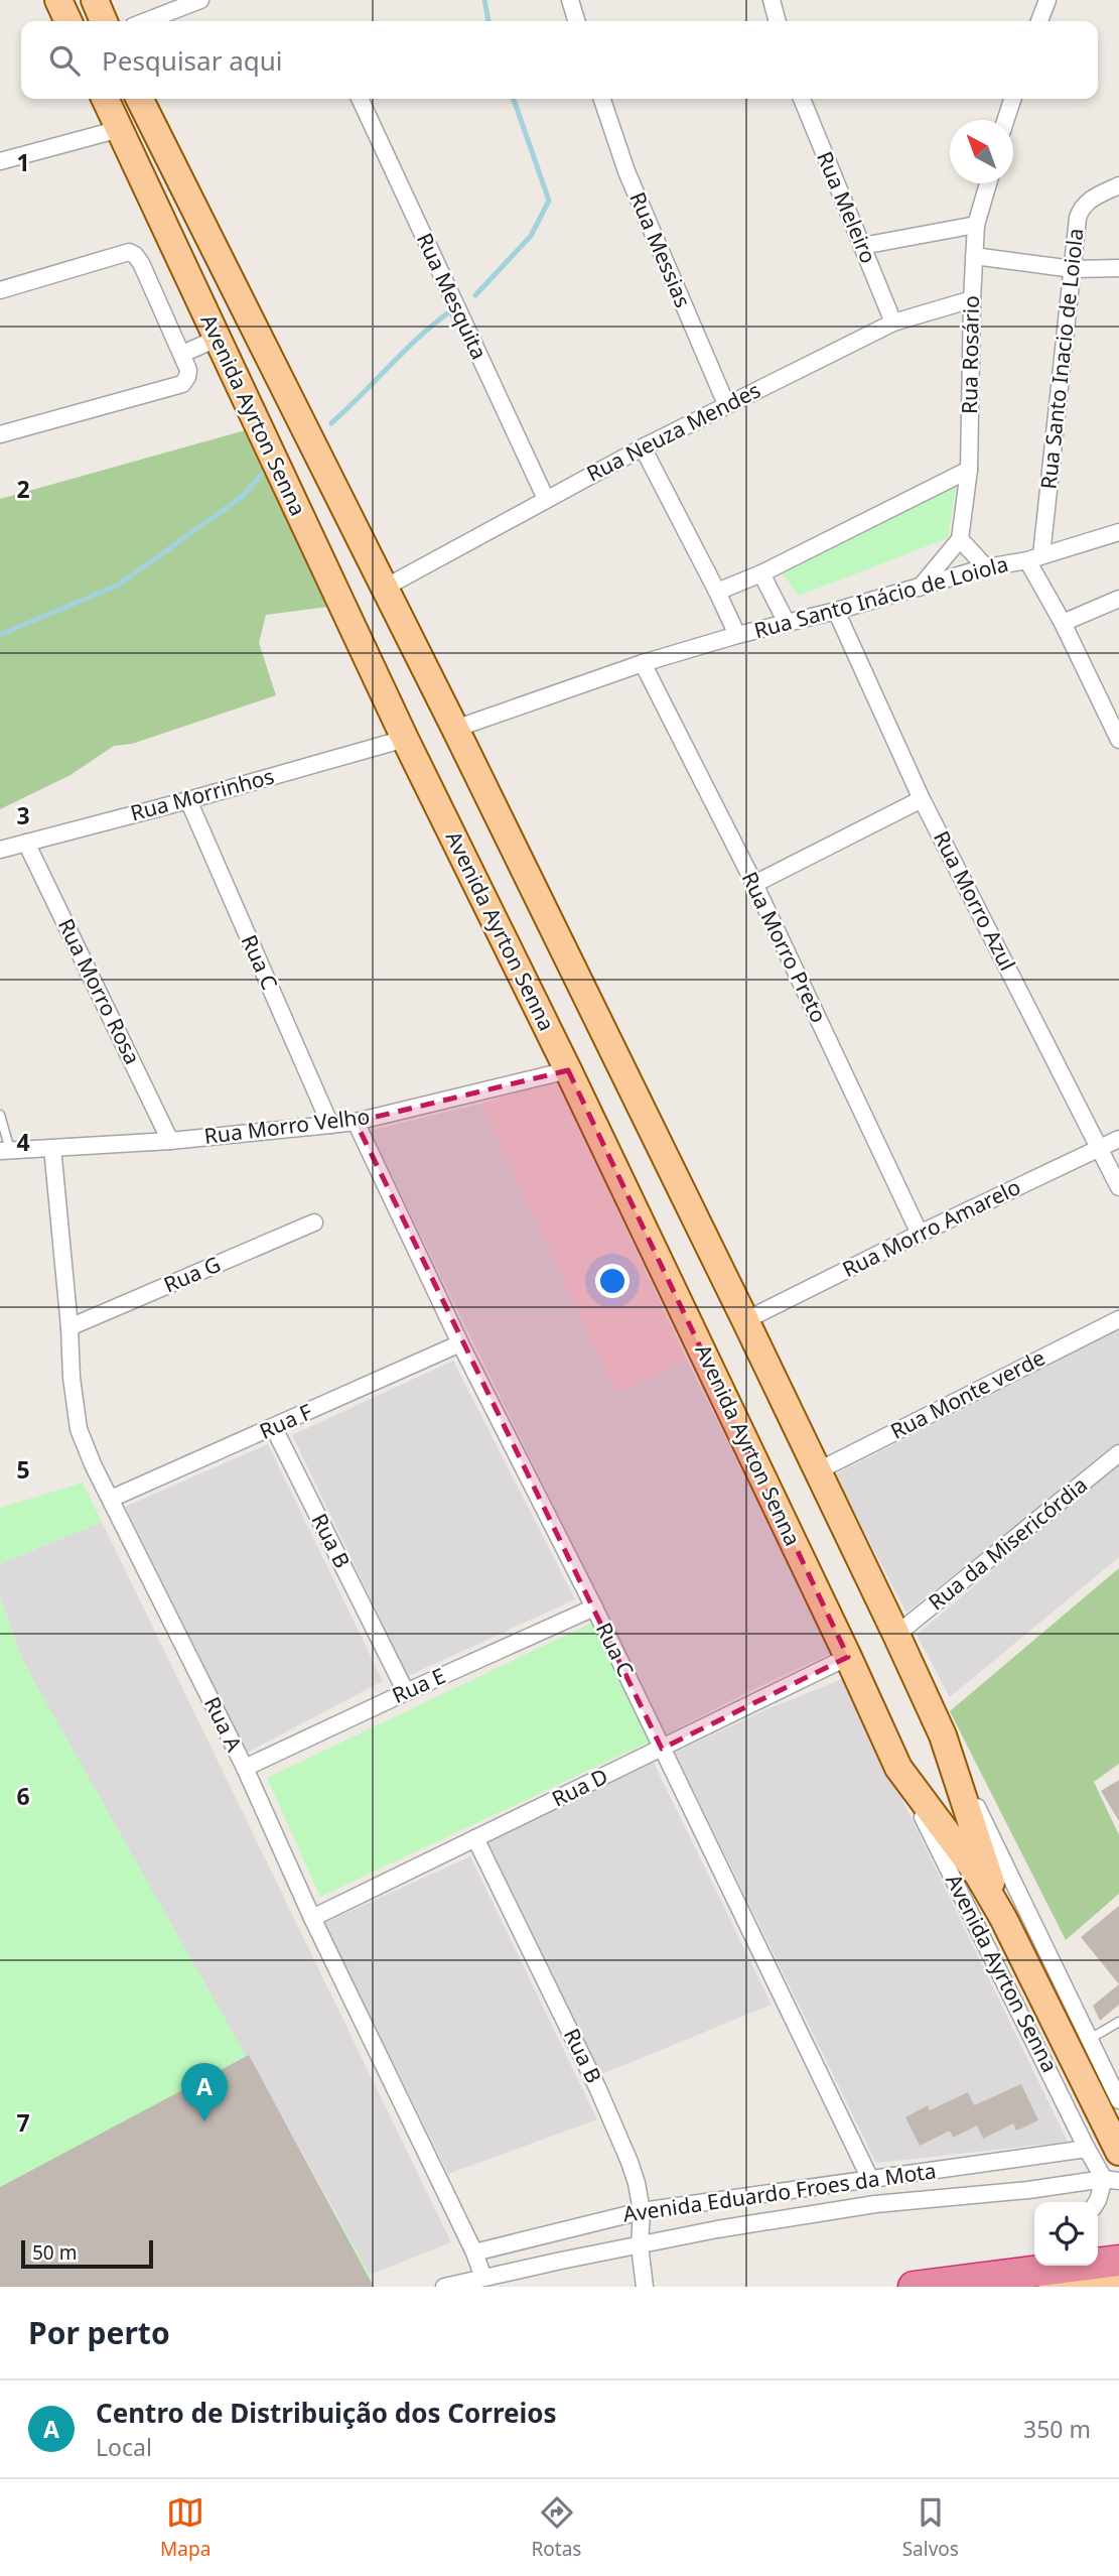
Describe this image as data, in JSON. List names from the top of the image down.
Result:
{
  "streets": {
    "main road": ["Avenida Ayrton Senna"],
    "street": [
      "Rua Meleiro",
      "Rua Messias",
      "Rua Mesquita",
      "Rua Rosário",
      "Rua Santo Inacio de Loiola",
      "Rua Neuza Mendes",
      "Rua Santo Inácio de Loiola",
      "Rua Morrinhos",
      "Rua Morro Azul",
      "Rua Morro Preto",
      "Rua C",
      "Rua Morro Rosa",
      "Rua Morro Velho",
      "Rua Morro Amarelo",
      "Rua G",
      "Rua Monte verde",
      "Rua F",
      "Rua B",
      "Rua da Misericórdia",
      "Rua E",
      "Rua A",
      "Rua D",
      "Avenida Eduardo Froes da Mota"
    ]
  },
  "crossings": [
    ["Rua Meleiro", "Rua Neuza Mendes"],
    ["Rua Messias", "Rua Neuza Mendes"],
    ["Rua Mesquita", "Rua Neuza Mendes"],
    ["Rua Rosário", "Rua Neuza Mendes"],
    ["Rua Santo Inacio de Loiola", "Rua Santo Inácio de Loiola"],
    ["Avenida Ayrton Senna", "Rua Neuza Mendes"],
    ["Avenida Ayrton Senna", "Rua Morrinhos"],
    ["Avenida Ayrton Senna", "Rua Morro Velho"],
    ["Avenida Ayrton Senna", "Rua Morro Amarelo"],
    ["Avenida Ayrton Senna", "Rua Monte verde"],
    ["Avenida Ayrton Senna", "Rua da Misericórdia"],
    ["Avenida Ayrton Senna", "Rua D"],
    ["Avenida Ayrton Senna", "Avenida Eduardo Froes da Mota"],
    ["Rua Santo Inácio de Loiola", "Rua Morro Azul"],
    ["Rua Santo Inácio de Loiola", "Rua Morro Preto"],
    ["Rua Morrinhos", "Rua C"],
    ["Rua Morrinhos", "Rua Morro Rosa"],
    ["Rua Morro Azul", "Rua Morro Amarelo"],
    ["Rua Morro Preto", "Rua Morro Amarelo"],
    ["Rua C", "Rua Morro Velho"],
    ["Rua C", "Rua F"],
    ["Rua C", "Rua E"],
    ["Rua C", "Rua D"],
    ["Rua C", "Avenida Eduardo Froes da Mota"],
    ["Rua Morro Rosa", "Rua Morro Velho"],
    ["Rua Morro Velho", "Rua A"],
    ["Rua G", "Rua A"],
    ["Rua F", "Rua B"],
    ["Rua F", "Rua A"],
    ["Rua B", "Rua E"],
    ["Rua B", "Rua D"],
    ["Rua B", "Avenida Eduardo Froes da Mota"],
    ["Rua E", "Rua A"],
    ["Rua A", "Rua D"],
    ["Rua A", "Avenida Eduardo Froes da Mota"]
  ],
  "scale_bar": "50 m",
  "north": "top left",
  "page": {
    "search": "Pesquisar aqui",
    "pins": "A",
    "scale": "50 m",
    "heading": "Por perto",
    "list": [
      {
        "mark": "A",
        "name": "Centro de Distribuição dos Correios",
        "note": "Local",
        "value": "350 m"
      }
    ],
    "nav": ["Mapa", "Rotas", "Salvos"]
  },
  "grid": {
    "rows": [
      "1",
      "2",
      "3",
      "4",
      "5",
      "6",
      "7"
    ]
  }
}
